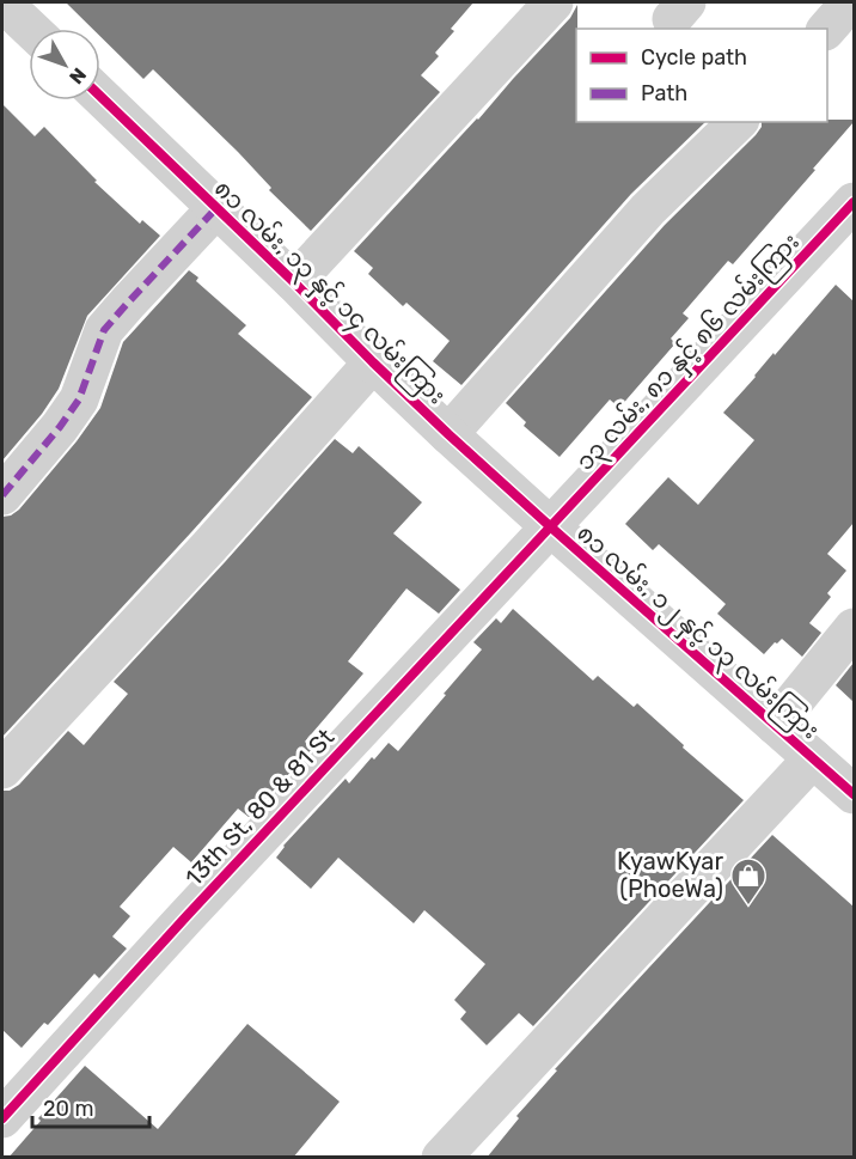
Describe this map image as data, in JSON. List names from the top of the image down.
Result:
{
  "streets": {
    "street": [
      "၈၁ လမ်း, ၁၃ နှင့် ၁၄ လမ်းကြား",
      "၁၃ လမ်း, ၈၁ နှင့် ၈၆ လမ်းကြား",
      "၈၁ လမ်း, ၁၂ နှင့် ၁၃ လမ်းကြား",
      "13th St, 80 & 81 St"
    ]
  },
  "crossings": [
    ["၈၁ လမ်း, ၁၃ နှင့် ၁၄ လမ်းကြား", "၁၃ လမ်း, ၈၁ နှင့် ၈၆ လမ်းကြား"],
    ["၈၁ လမ်း, ၁၃ နှင့် ၁၄ လမ်းကြား", "၈၁ လမ်း, ၁၂ နှင့် ၁၃ လမ်းကြား"],
    ["၈၁ လမ်း, ၁၃ နှင့် ၁၄ လမ်းကြား", "13th St, 80 & 81 St"],
    ["၁၃ လမ်း, ၈၁ နှင့် ၈၆ လမ်းကြား", "၈၁ လမ်း, ၁၂ နှင့် ၁၃ လမ်းကြား"],
    ["၁၃ လမ်း, ၈၁ နှင့် ၈၆ လမ်းကြား", "13th St, 80 & 81 St"],
    ["၈၁ လမ်း, ၁၂ နှင့် ၁၃ လမ်းကြား", "13th St, 80 & 81 St"]
  ],
  "places": {
    "shop": ["KyawKyar (PhoeWa)"]
  },
  "legend": ["Cycle path", "Path"],
  "scale_bar": "20 m",
  "north": "bottom right"
}
